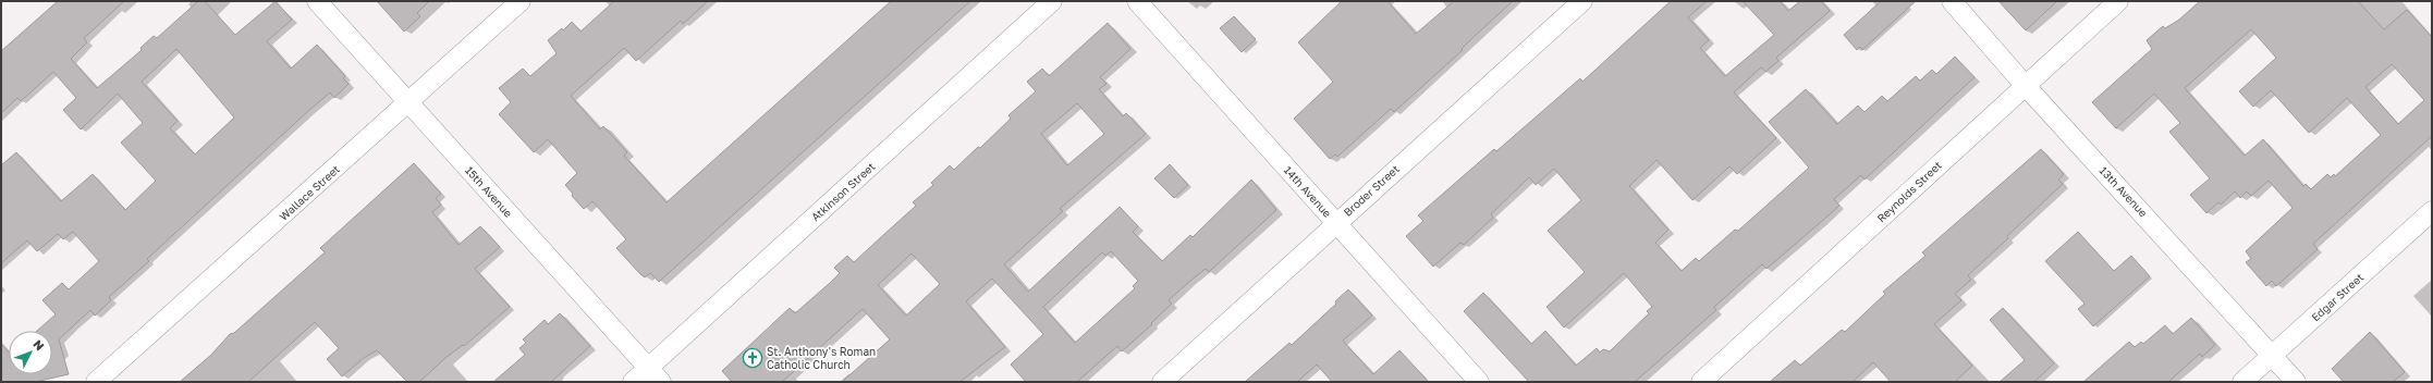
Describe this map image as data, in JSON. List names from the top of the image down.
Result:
{
  "streets": {
    "street": [
      "Broder Street",
      "15th Avenue",
      "Atkinson Street",
      "14th Avenue",
      "Reynolds Street",
      "13th Avenue",
      "Wallace Street",
      "Edgar Street"
    ]
  },
  "crossings": [
    ["Broder Street", "14th Avenue"],
    ["15th Avenue", "Atkinson Street"],
    ["15th Avenue", "Wallace Street"],
    ["Reynolds Street", "13th Avenue"],
    ["13th Avenue", "Edgar Street"]
  ],
  "places": {
    "church": ["St. Anthony's Roman Catholic Church"]
  },
  "north": "top right"
}
